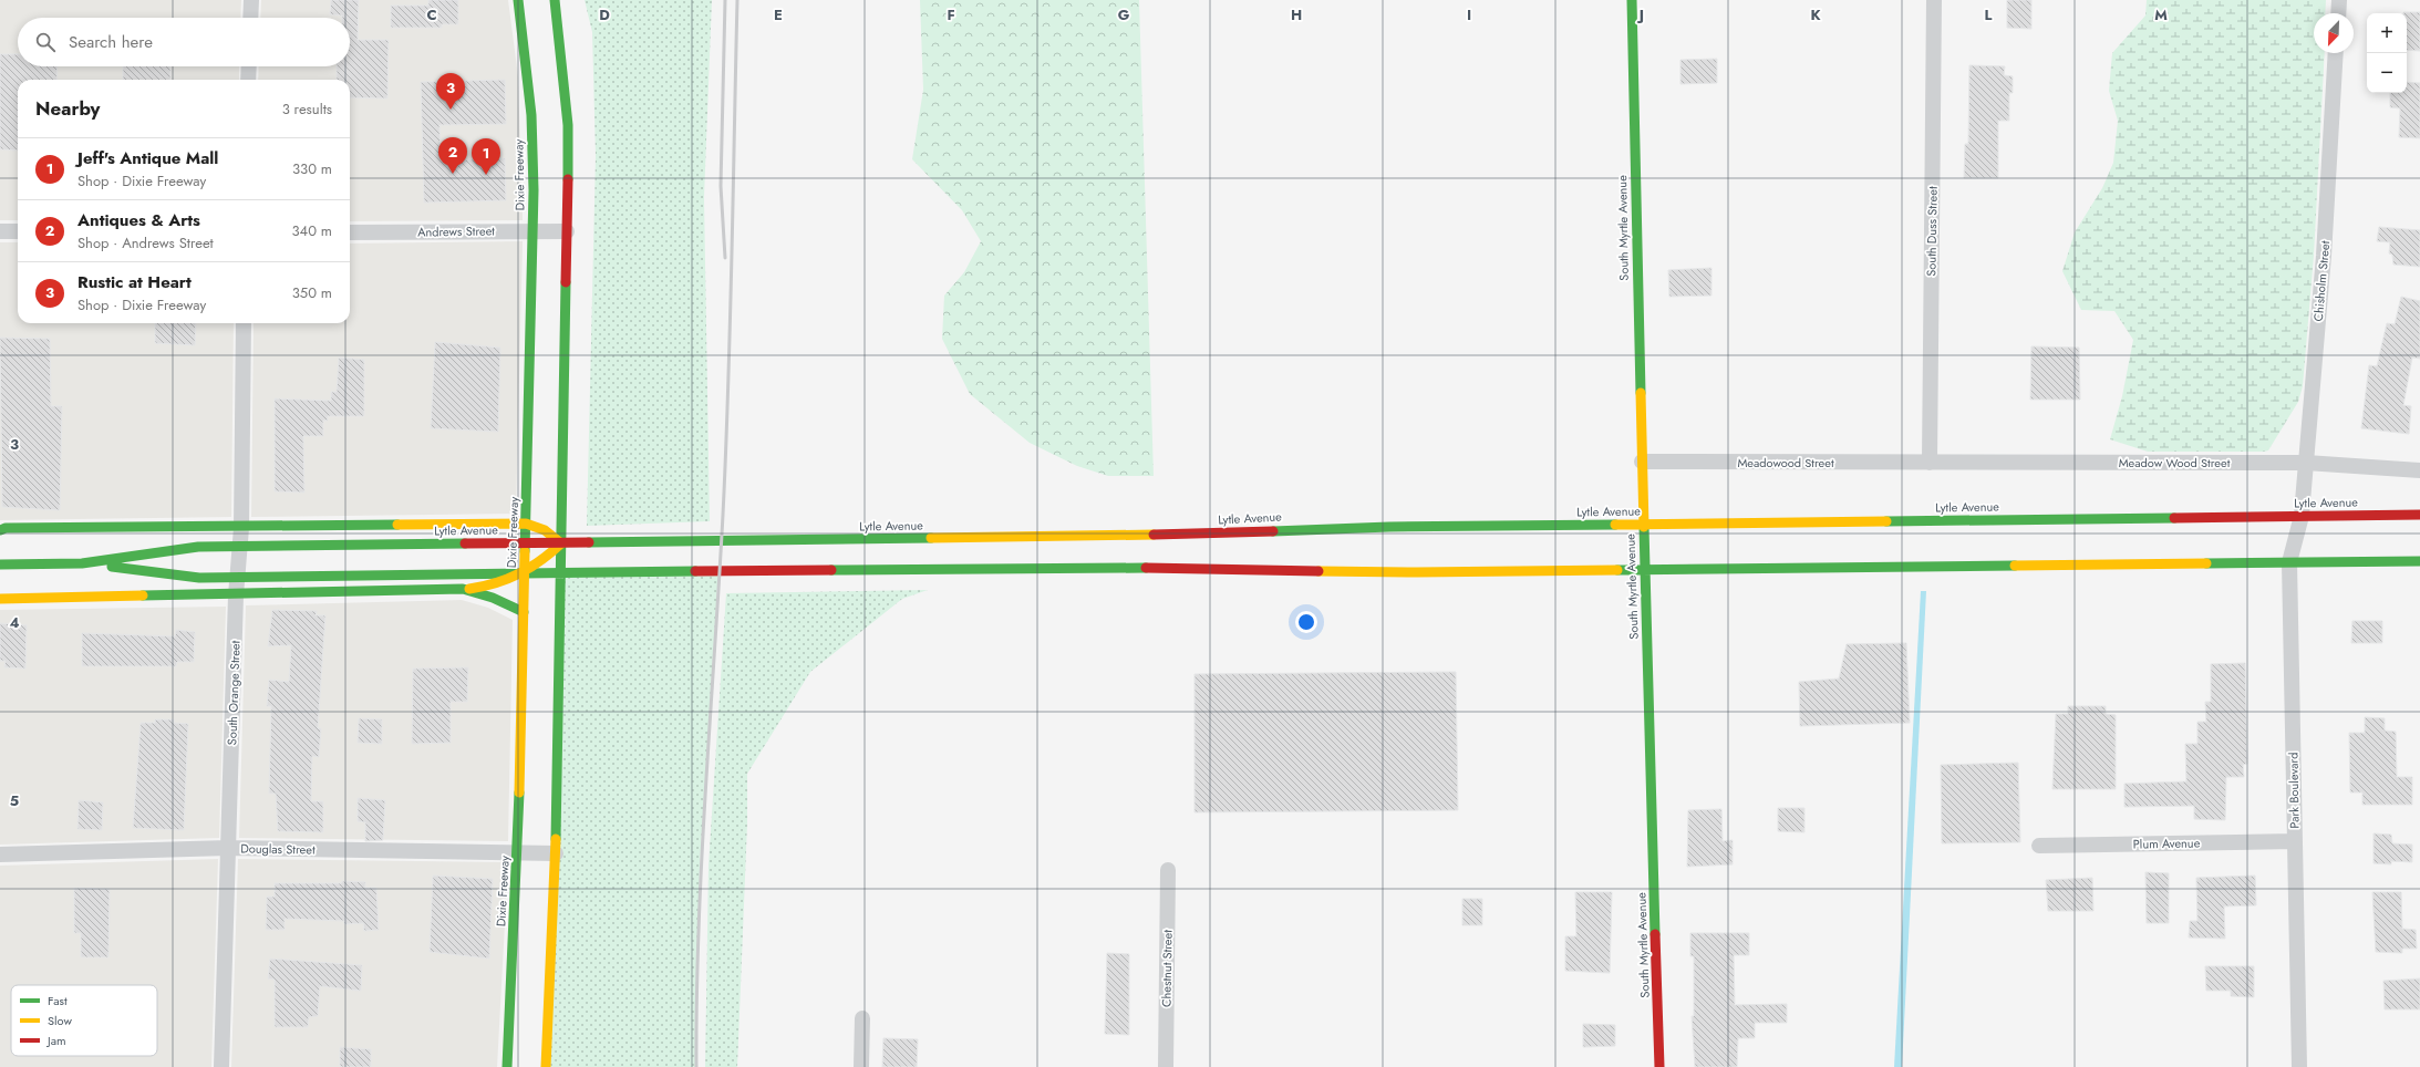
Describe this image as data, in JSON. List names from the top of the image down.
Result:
{
  "streets": {
    "main road": ["Dixie Freeway", "South Myrtle Avenue", "Lytle Avenue"],
    "street": [
      "Andrews Street",
      "South Duss Street",
      "Chisholm Street",
      "Meadowood Street",
      "Meadow Wood Street",
      "South Orange Street",
      "Park Boulevard",
      "Plum Avenue",
      "Douglas Street",
      "Chestnut Street"
    ]
  },
  "crossings": [
    ["Dixie Freeway", "Andrews Street"],
    ["Dixie Freeway", "Douglas Street"],
    ["South Myrtle Avenue", "Meadowood Street"],
    ["South Myrtle Avenue", "Lytle Avenue"],
    ["South Duss Street", "Meadowood Street"],
    ["South Duss Street", "Meadow Wood Street"],
    ["Chisholm Street", "Meadow Wood Street"],
    ["Chisholm Street", "Lytle Avenue"],
    ["Chisholm Street", "Park Boulevard"],
    ["Meadowood Street", "Meadow Wood Street"],
    ["Lytle Avenue", "Park Boulevard"],
    ["South Orange Street", "Douglas Street"],
    ["Park Boulevard", "Plum Avenue"]
  ],
  "legend": ["Fast", "Slow", "Jam"],
  "north": "bottom left",
  "page": {
    "map_buttons": ["+", "−"],
    "search": "Search here",
    "pins": ["3", "2", "1"],
    "heading": ["Nearby", "3 results"],
    "list": [
      {
        "mark": "1",
        "name": "Jeff's Antique Mall",
        "note": "Shop · Dixie Freeway",
        "value": "330 m"
      },
      {
        "mark": "2",
        "name": "Antiques & Arts",
        "note": "Shop · Andrews Street",
        "value": "340 m"
      },
      {
        "mark": "3",
        "name": "Rustic at Heart",
        "note": "Shop · Dixie Freeway",
        "value": "350 m"
      }
    ]
  },
  "grid": {
    "columns": [
      "C",
      "D",
      "E",
      "F",
      "G",
      "H",
      "I",
      "J",
      "K",
      "L",
      "M"
    ],
    "rows": ["3", "4", "5"]
  }
}
